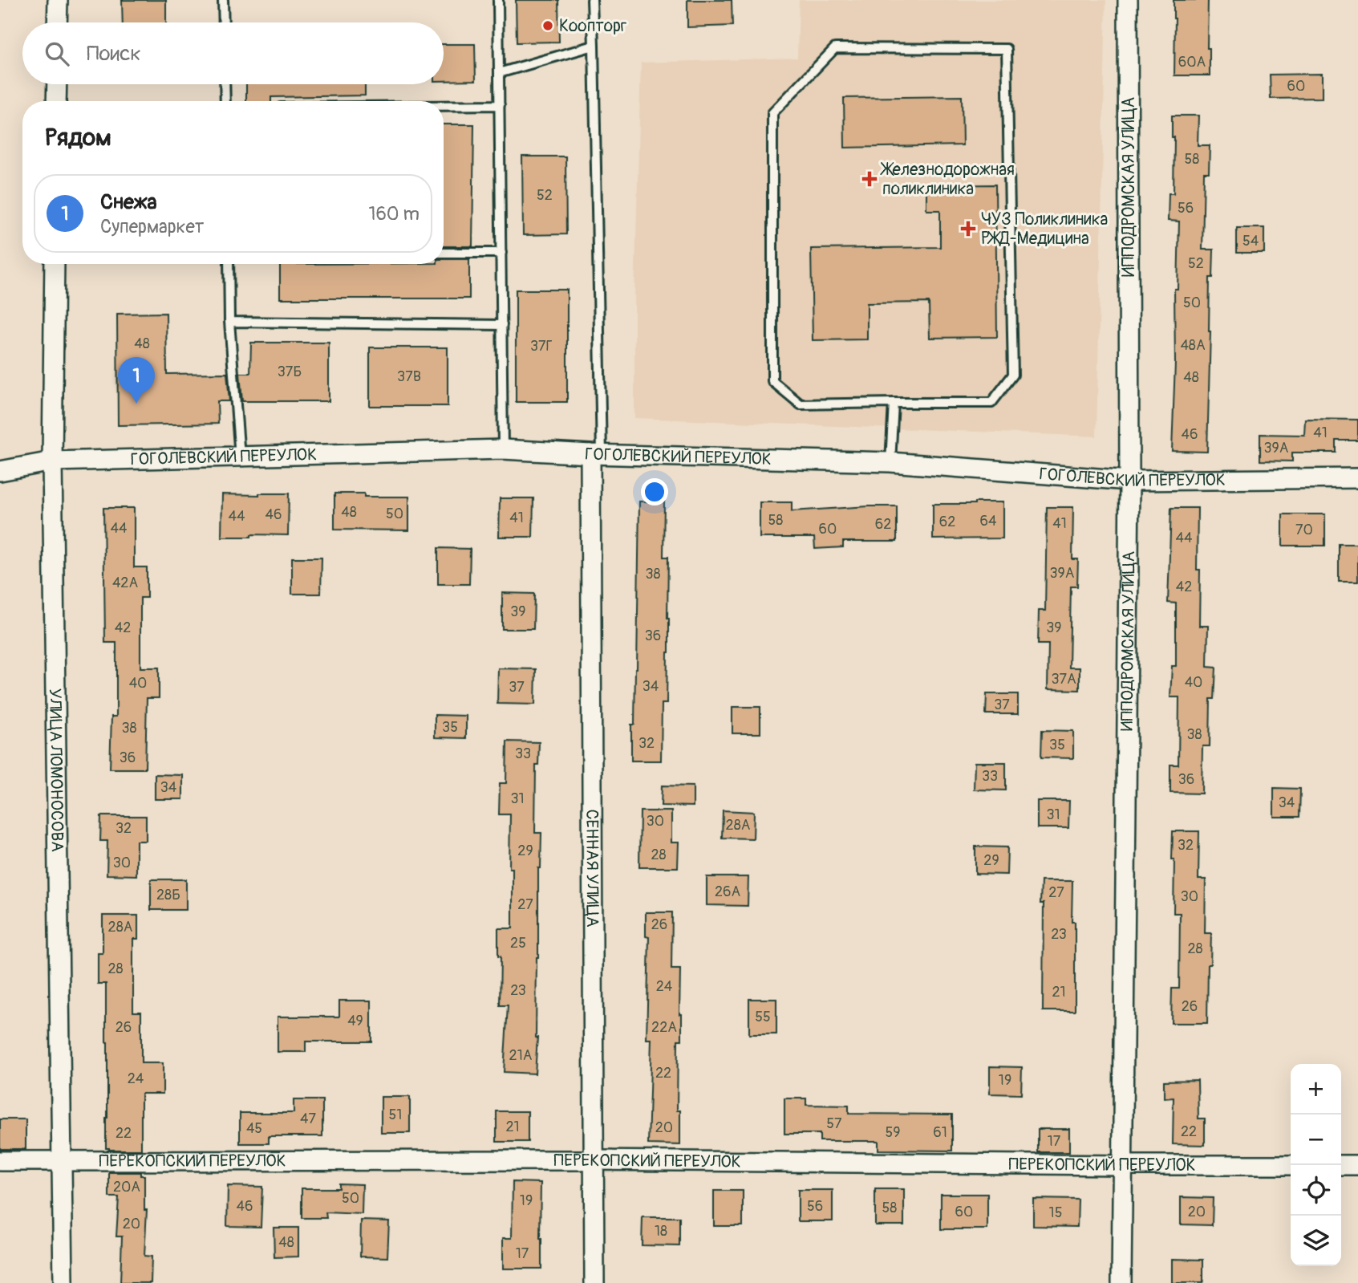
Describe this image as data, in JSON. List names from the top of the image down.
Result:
{
  "streets": {
    "street": [
      "ИППОДРОМСКАЯ УЛИЦА",
      "ГОГОЛЕВСКИЙ ПЕРЕУЛОК",
      "УЛИЦА ЛОМОНОСОВА",
      "СЕННАЯ УЛИЦА",
      "ПЕРЕКОПСКИЙ ПЕРЕУЛОК"
    ]
  },
  "crossings": [
    ["ИППОДРОМСКАЯ УЛИЦА", "ГОГОЛЕВСКИЙ ПЕРЕУЛОК"],
    ["ИППОДРОМСКАЯ УЛИЦА", "ПЕРЕКОПСКИЙ ПЕРЕУЛОК"],
    ["ГОГОЛЕВСКИЙ ПЕРЕУЛОК", "УЛИЦА ЛОМОНОСОВА"],
    ["ГОГОЛЕВСКИЙ ПЕРЕУЛОК", "СЕННАЯ УЛИЦА"],
    ["УЛИЦА ЛОМОНОСОВА", "ПЕРЕКОПСКИЙ ПЕРЕУЛОК"],
    ["СЕННАЯ УЛИЦА", "ПЕРЕКОПСКИЙ ПЕРЕУЛОК"]
  ],
  "places": {
    "other": ["Коопторг"],
    "health": ["Железнодорожная поликлиника", "ЧУЗ Поликлиника РЖД-Медицина"]
  },
  "house_numbers": [
    "60А",
    "60",
    "58",
    "52",
    "56",
    "54",
    "52",
    "50",
    "48",
    "48А",
    "37Г",
    "37Б",
    "37В",
    "48",
    "41",
    "46",
    "39А",
    "48",
    "50",
    "46",
    "44",
    "41",
    "58",
    "64",
    "62",
    "41",
    "62",
    "44",
    "60",
    "70",
    "44",
    "39А",
    "38",
    "42А",
    "42",
    "39",
    "42",
    "39",
    "36",
    "37А",
    "40",
    "40",
    "34",
    "37",
    "37",
    "35",
    "38",
    "38",
    "32",
    "35",
    "33",
    "36",
    "33",
    "36",
    "34",
    "31",
    "34",
    "31",
    "30",
    "28А",
    "32",
    "32",
    "29",
    "28",
    "29",
    "30",
    "26А",
    "27",
    "28Б",
    "30",
    "27",
    "26",
    "28А",
    "23",
    "25",
    "28",
    "28",
    "24",
    "23",
    "21",
    "26",
    "55",
    "49",
    "26",
    "22А",
    "21А",
    "22",
    "24",
    "19",
    "51",
    "47",
    "57",
    "21",
    "20",
    "45",
    "22",
    "59",
    "61",
    "22",
    "17",
    "20А",
    "50",
    "19",
    "46",
    "56",
    "58",
    "60",
    "20",
    "15",
    "20",
    "18",
    "48",
    "17"
  ],
  "page": {
    "search": "Поиск",
    "heading": "Рядом",
    "list": [
      {
        "mark": "1",
        "name": "Снежа",
        "note": "Супермаркет",
        "value": "160 m"
      }
    ],
    "pins": "1",
    "map_buttons": ["+", "−"]
  }
}
